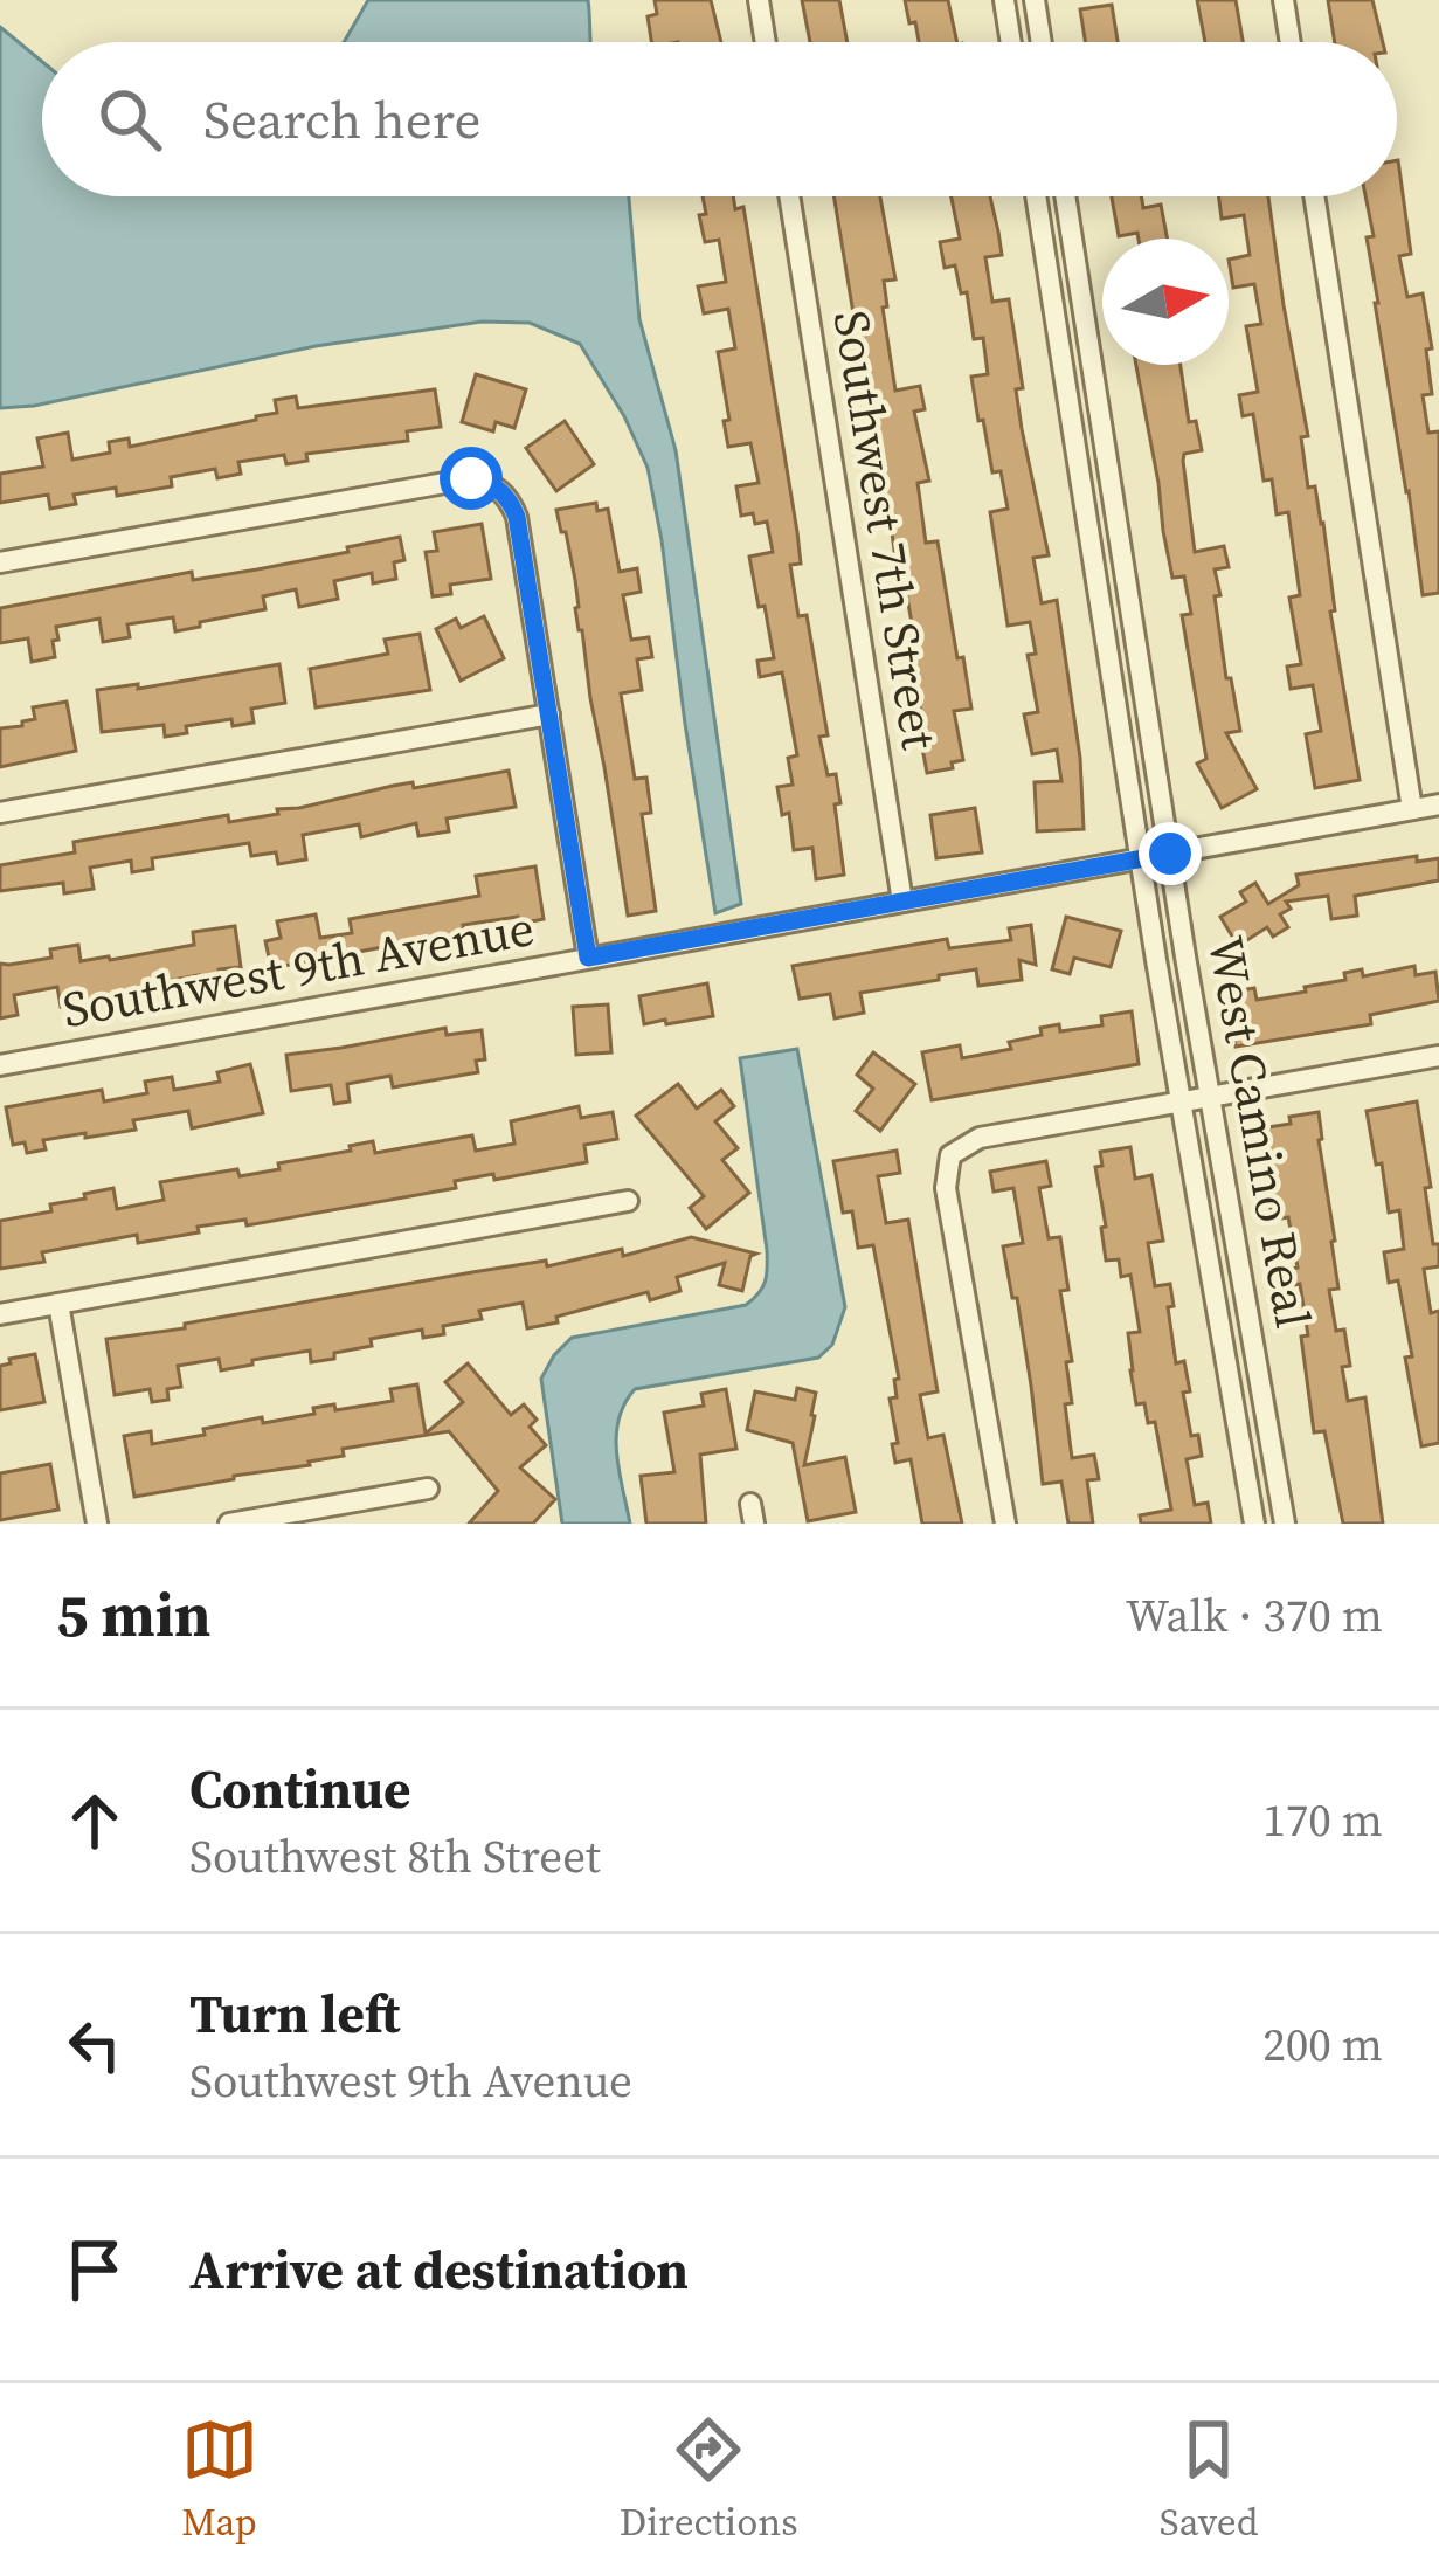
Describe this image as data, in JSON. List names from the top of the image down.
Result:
{
  "streets": {
    "street": ["Southwest 7th Street", "Southwest 9th Avenue", "West Camino Real"]
  },
  "crossings": [
    ["Southwest 7th Street", "Southwest 9th Avenue"],
    ["Southwest 9th Avenue", "West Camino Real"]
  ],
  "north": "right",
  "page": {
    "search": "Search here",
    "heading": ["5 min", "Walk · 370 m"],
    "list": [
      ["Continue", "Southwest 8th Street", "170 m"],
      ["Turn left", "Southwest 9th Avenue", "200 m"],
      "Arrive at destination"
    ],
    "nav": ["Map", "Directions", "Saved"]
  }
}
